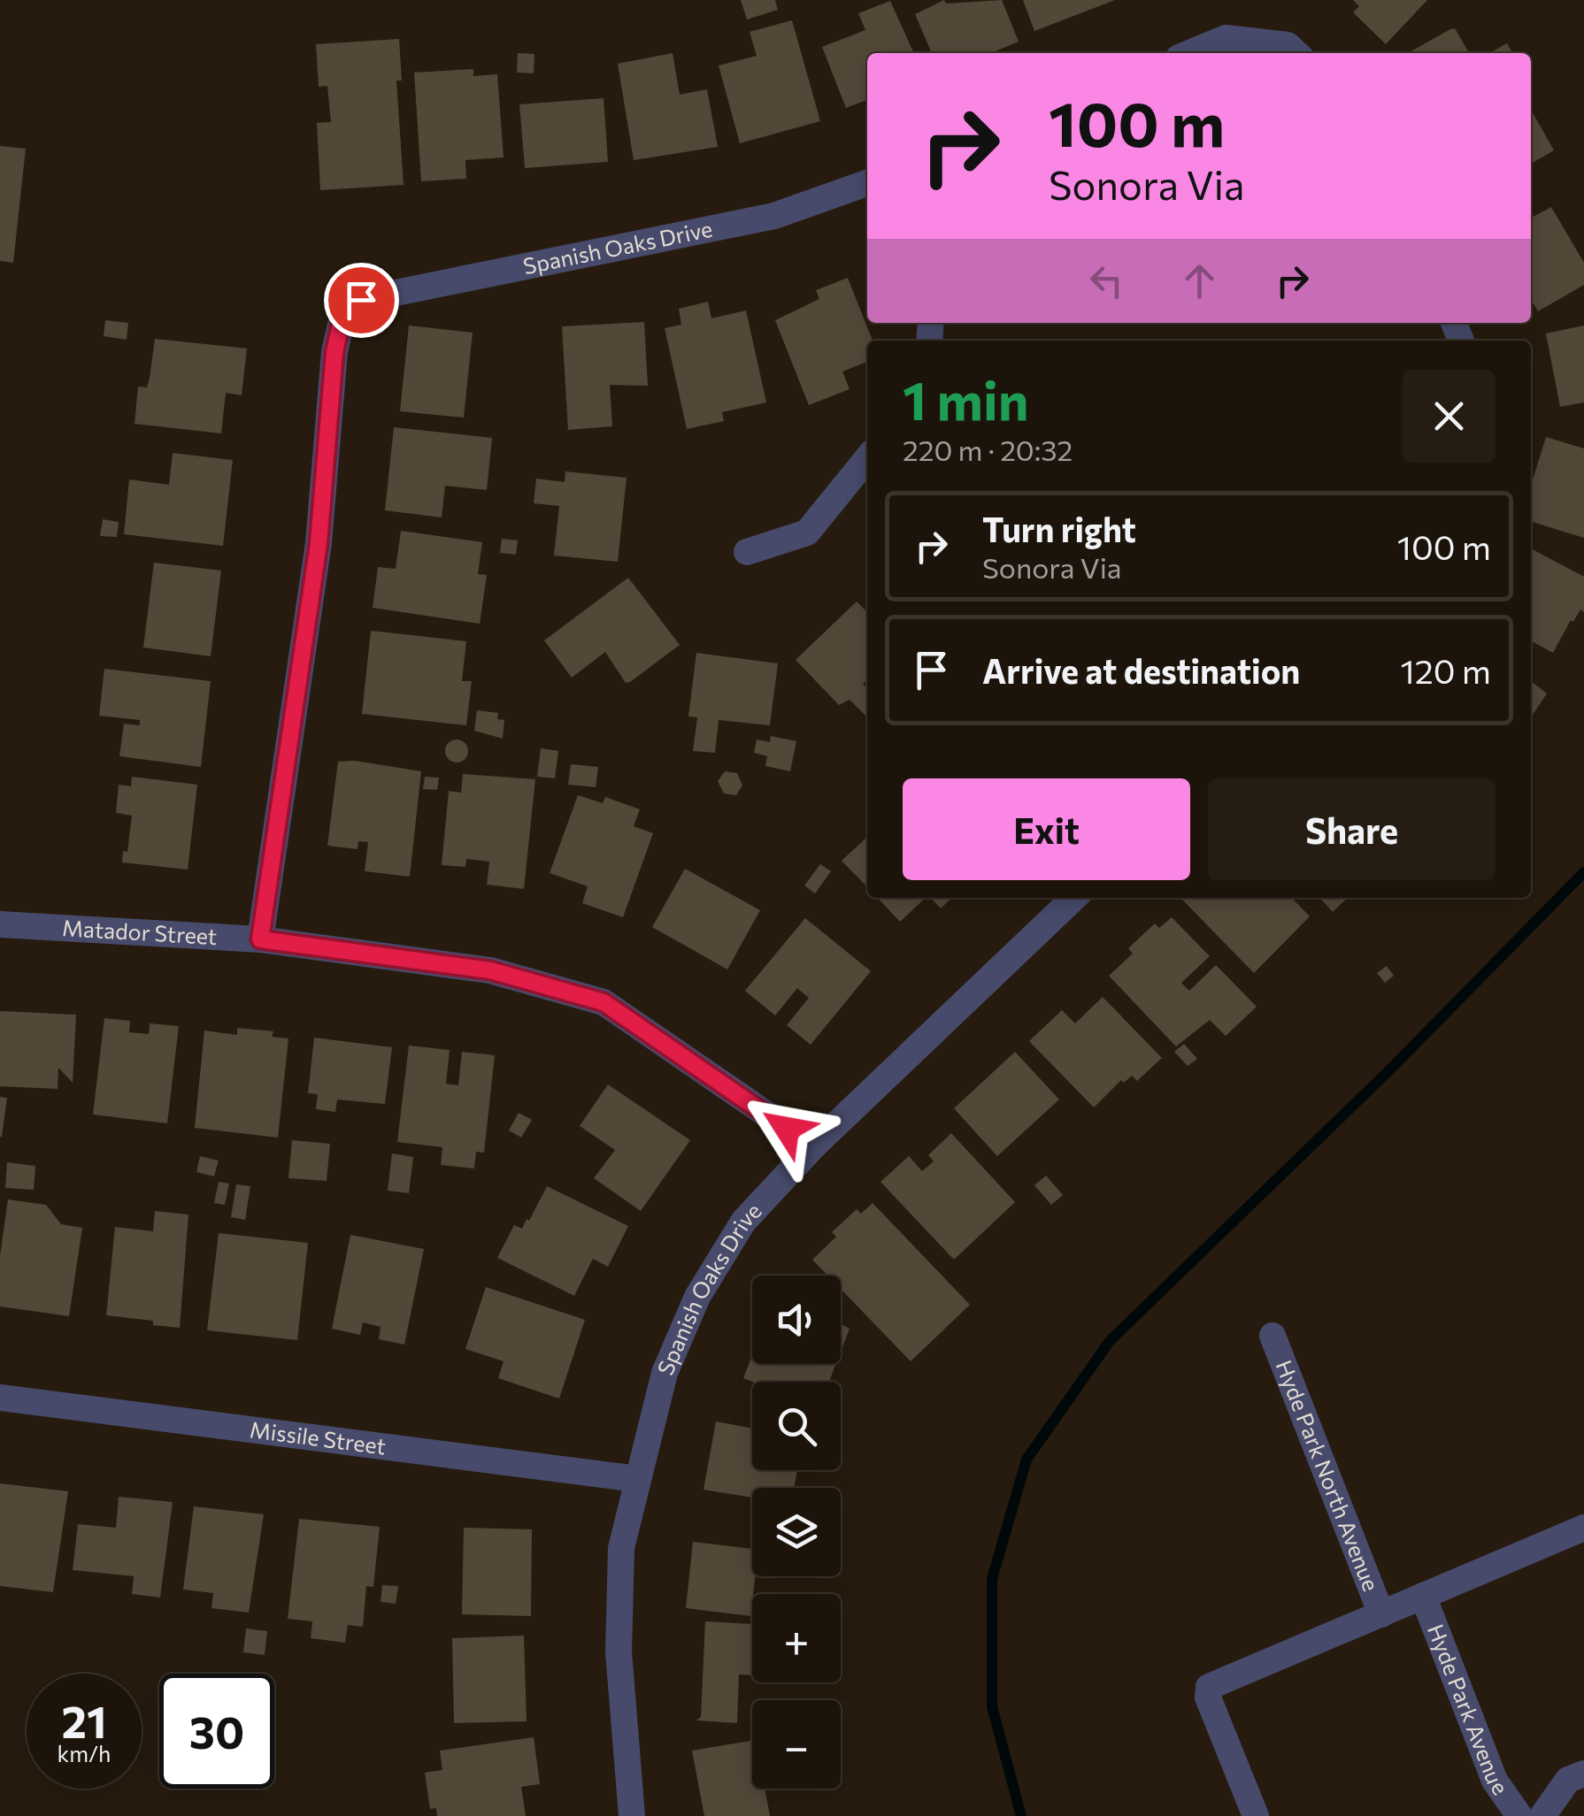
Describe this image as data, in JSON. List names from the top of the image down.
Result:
{
  "streets": {
    "street": [
      "Spanish Oaks Drive",
      "Matador Street",
      "Missile Street",
      "Hyde Park North Avenue",
      "Hyde Park Avenue"
    ]
  },
  "crossings": [
    ["Spanish Oaks Drive", "Matador Street"],
    ["Spanish Oaks Drive", "Missile Street"],
    ["Hyde Park North Avenue", "Hyde Park Avenue"]
  ],
  "page": {
    "turn": ["100 m", "Sonora Via"],
    "heading": ["1 min", "220 m · 20:32"],
    "list": [
      {
        "name": "Turn right",
        "note": "Sonora Via",
        "value": "100 m"
      },
      {
        "name": "Arrive at destination",
        "value": "120 m"
      }
    ],
    "buttons": ["Exit", "Share"],
    "map_buttons": ["+", "−"],
    "speed": "21 km/h",
    "limit": "30"
  }
}
